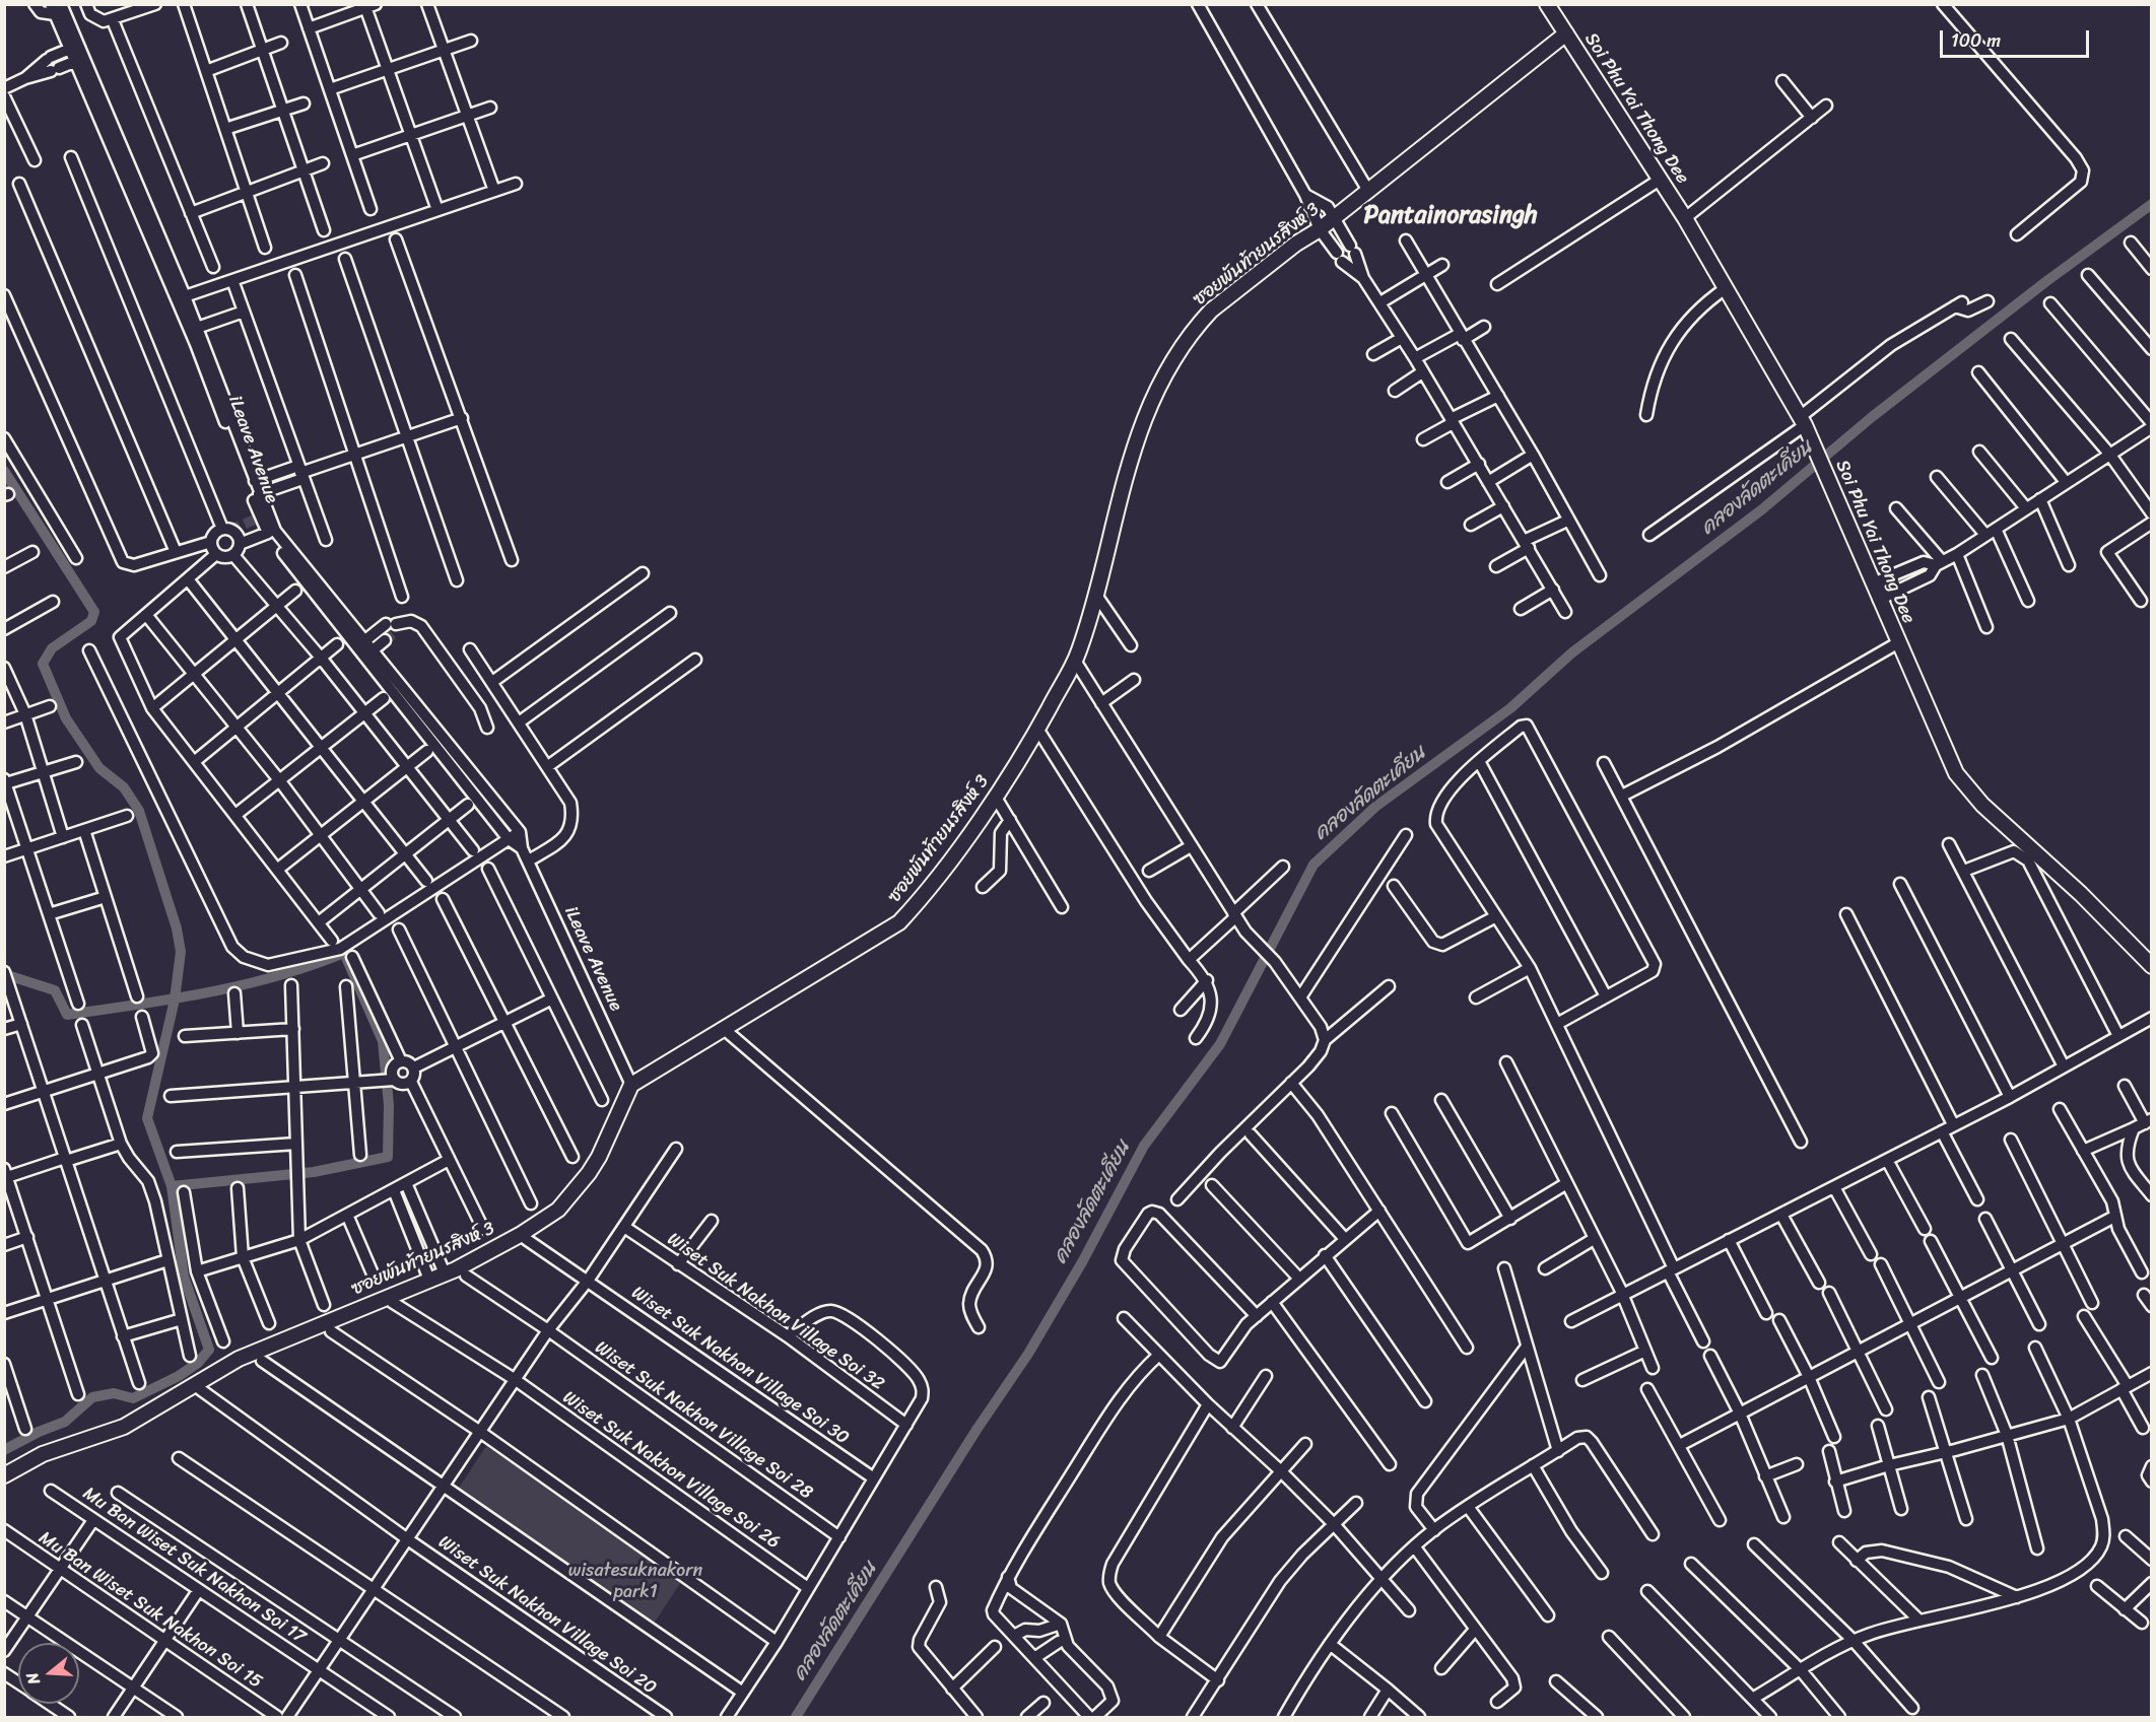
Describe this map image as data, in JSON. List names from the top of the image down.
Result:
{
  "streets": {
    "street": [
      "Soi Phu Yai Thong Dee",
      "ซอยพันท้ายนรสิงห์ 3",
      "iLeave Avenue",
      "Wiset Suk Nakhon Village Soi 32",
      "Wiset Suk Nakhon Village Soi 30",
      "Wiset Suk Nakhon Village Soi 28",
      "Wiset Suk Nakhon Village Soi 26",
      "Mu Ban Wiset Suk Nakhon Soi 17",
      "Mu Ban Wiset Suk Nakhon Soi 15",
      "Wiset Suk Nakhon Village Soi 20"
    ]
  },
  "crossings": [
    ["Soi Phu Yai Thong Dee", "ซอยพันท้ายนรสิงห์ 3"],
    ["ซอยพันท้ายนรสิงห์ 3", "iLeave Avenue"]
  ],
  "districts": ["Pantainorasingh"],
  "water": ["คลองลัดตะเคียน"],
  "parks": ["wisatesuknakorn park1"],
  "scale_bar": "100 m",
  "north": "left"
}
